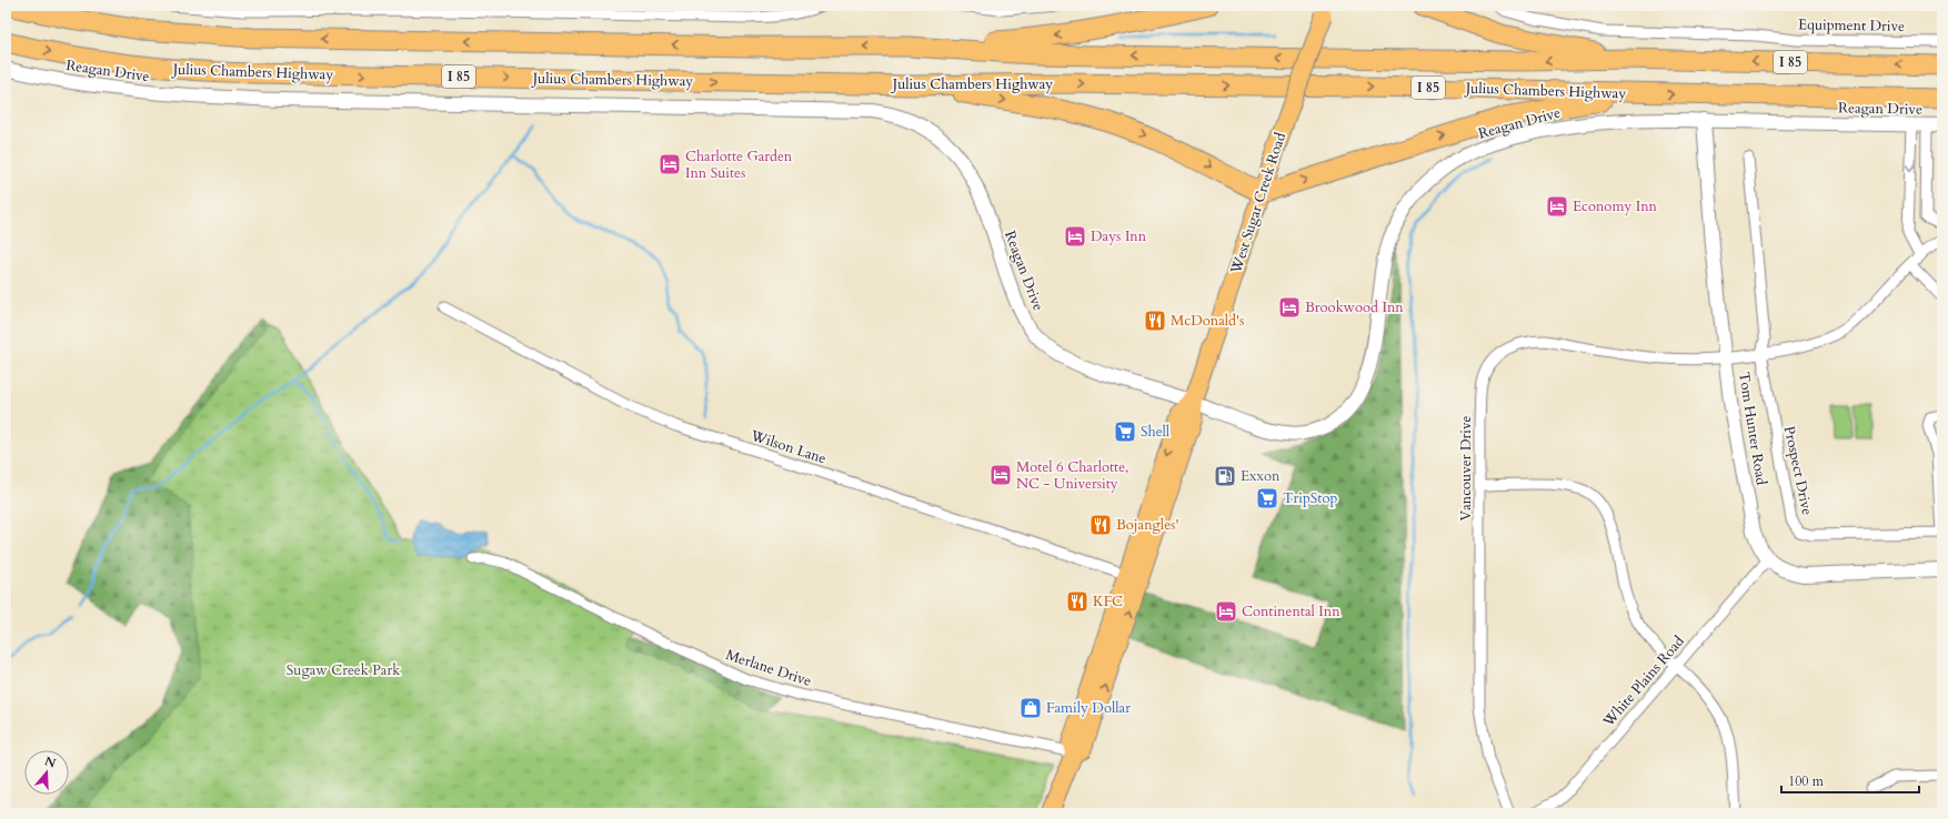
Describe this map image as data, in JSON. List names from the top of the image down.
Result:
{
  "streets": {
    "highway": ["I 85", "Julius Chambers Highway"],
    "main road": ["West Sugar Creek Road"],
    "street": [
      "Equipment Drive",
      "Reagan Drive",
      "Tom Hunter Road",
      "Wilson Lane",
      "Vancouver Drive",
      "Prospect Drive",
      "Merlane Drive",
      "White Plains Road"
    ]
  },
  "crossings": [
    ["Reagan Drive", "West Sugar Creek Road"],
    ["Reagan Drive", "Tom Hunter Road"],
    ["West Sugar Creek Road", "Wilson Lane"],
    ["West Sugar Creek Road", "Merlane Drive"],
    ["Tom Hunter Road", "Vancouver Drive"],
    ["Tom Hunter Road", "White Plains Road"]
  ],
  "parks": ["Sugaw Creek Park"],
  "places": {
    "hotel": [
      "Charlotte Garden Inn Suites",
      "Economy Inn",
      "Days Inn",
      "Brookwood Inn",
      "Motel 6 Charlotte, NC - University",
      "Continental Inn"
    ],
    "restaurant": ["McDonald's", "Bojangles'", "KFC"],
    "supermarket": ["Shell", "TripStop"],
    "fuel station": ["Exxon"],
    "shop": ["Family Dollar"]
  },
  "scale_bar": "100 m",
  "north": "top"
}
